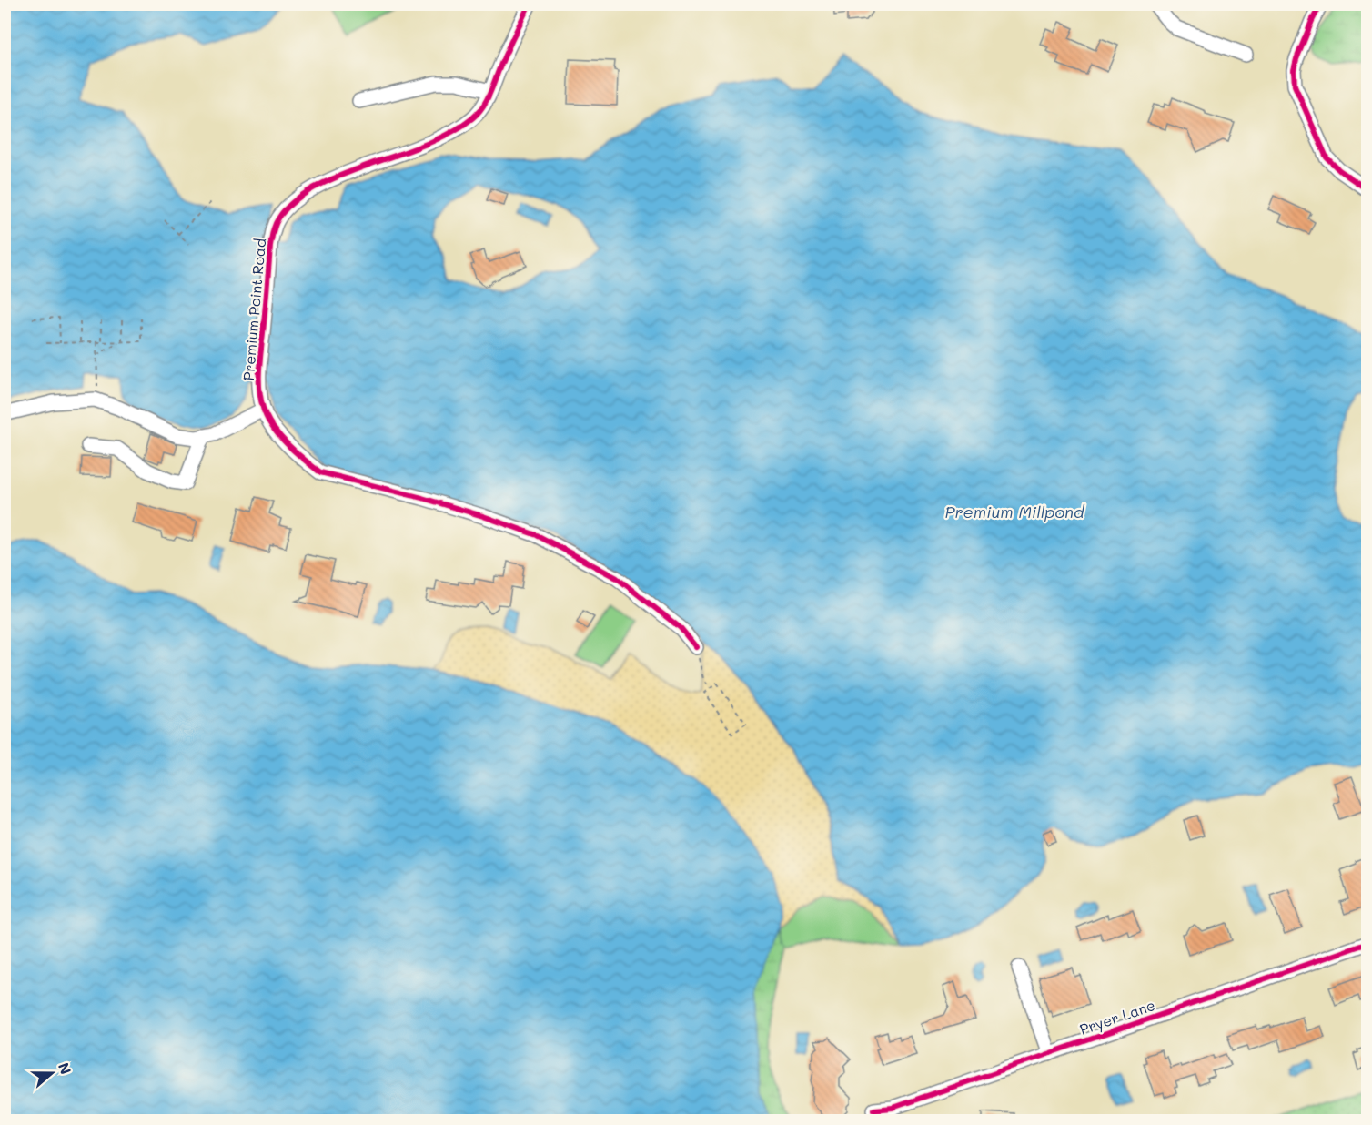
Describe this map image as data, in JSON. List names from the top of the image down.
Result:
{
  "streets": {
    "street": ["Premium Point Road", "Pryer Lane"]
  },
  "water": ["Premium Millpond"],
  "north": "right"
}
